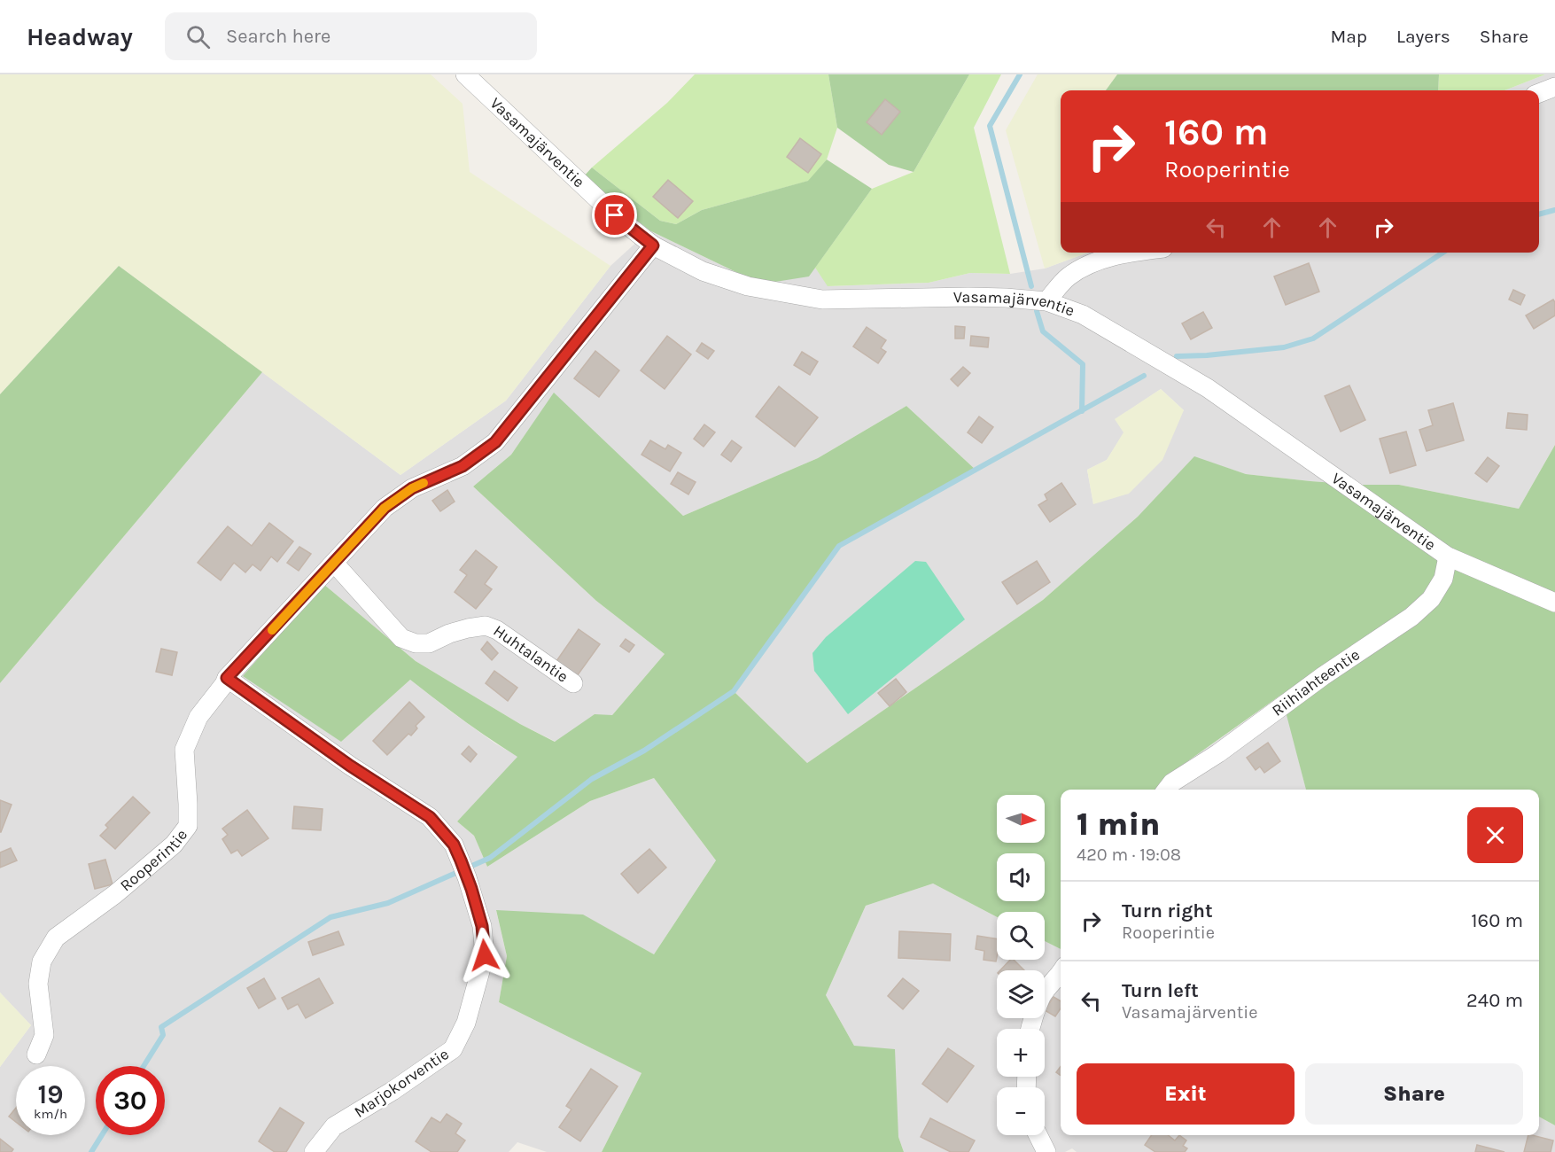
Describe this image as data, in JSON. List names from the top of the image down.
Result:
{
  "streets": {
    "street": [
      "Vasamajärventie",
      "Huhtalantie",
      "Riihiahteentie",
      "Rooperintie",
      "Marjokorventie"
    ]
  },
  "crossings": [
    ["Vasamajärventie", "Riihiahteentie"],
    ["Vasamajärventie", "Rooperintie"],
    ["Huhtalantie", "Rooperintie"],
    ["Rooperintie", "Marjokorventie"]
  ],
  "north": "right",
  "page": {
    "header": "Headway",
    "search": "Search here",
    "nav": ["Map", "Layers", "Share"],
    "turn": ["160 m", "Rooperintie"],
    "heading": ["1 min", "420 m · 19:08"],
    "map_buttons": ["+", "−"],
    "list": [
      {
        "name": "Turn right",
        "note": "Rooperintie",
        "value": "160 m"
      },
      {
        "name": "Turn left",
        "note": "Vasamajärventie",
        "value": "240 m"
      }
    ],
    "buttons": ["Exit", "Share"],
    "speed": "19 km/h",
    "limit": "30"
  }
}
